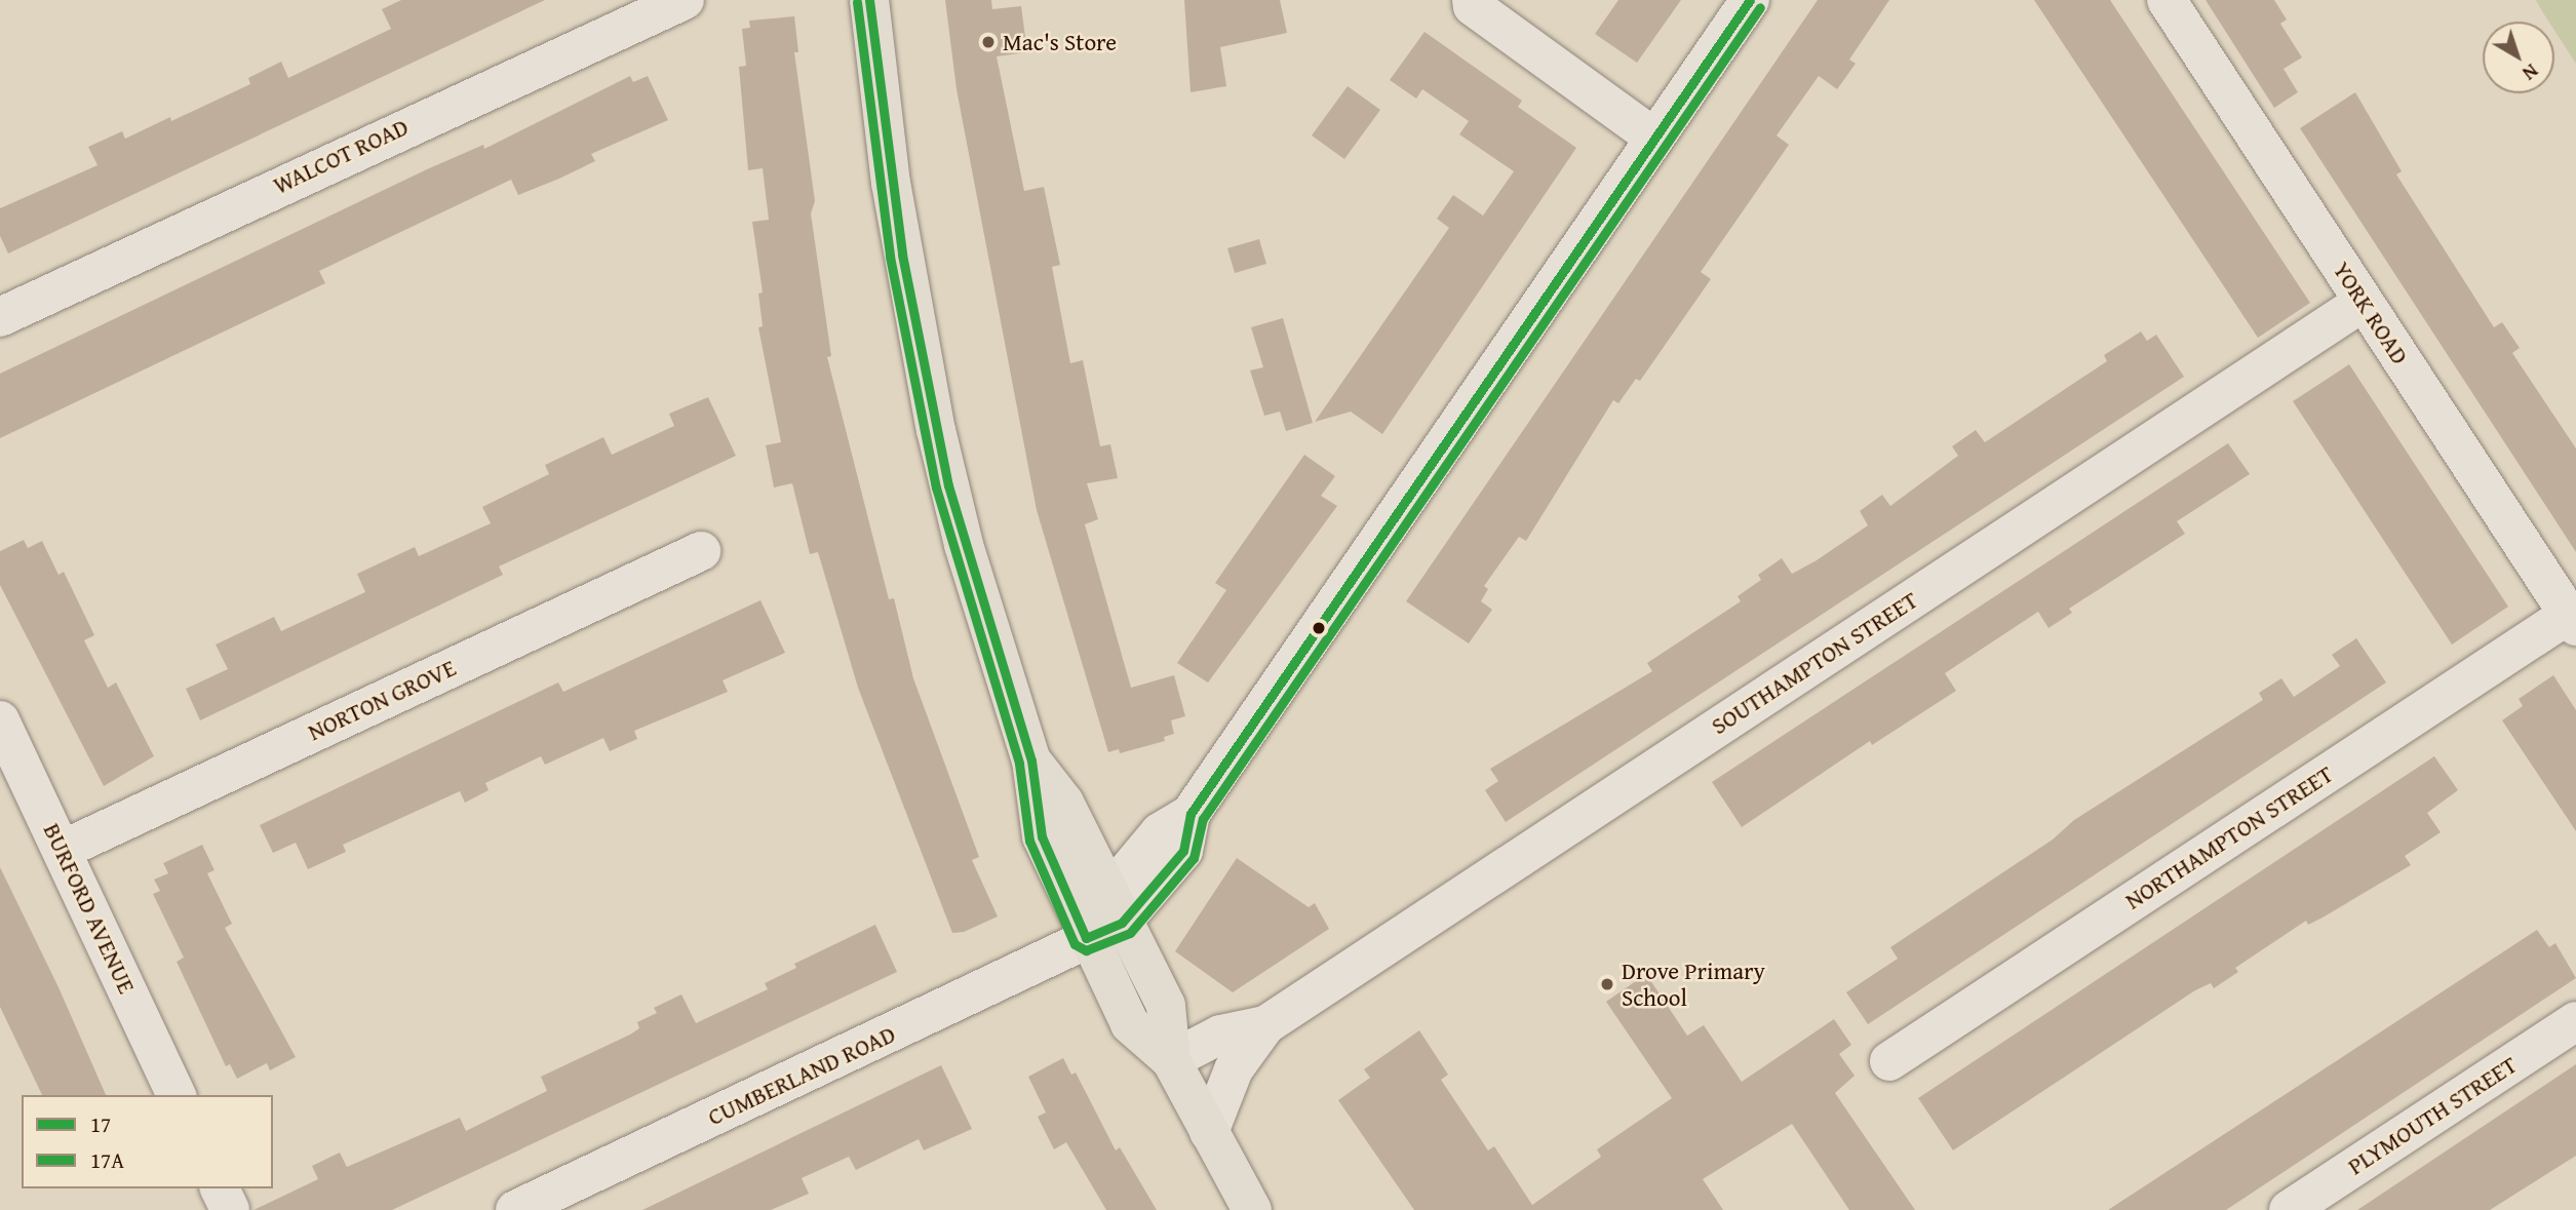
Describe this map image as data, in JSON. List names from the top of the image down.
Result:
{
  "streets": {
    "street": [
      "WALCOT ROAD",
      "YORK ROAD",
      "SOUTHAMPTON STREET",
      "NORTON GROVE",
      "NORTHAMPTON STREET",
      "BURFORD AVENUE",
      "CUMBERLAND ROAD",
      "PLYMOUTH STREET"
    ]
  },
  "crossings": [
    ["YORK ROAD", "SOUTHAMPTON STREET"],
    ["YORK ROAD", "NORTHAMPTON STREET"],
    ["NORTON GROVE", "BURFORD AVENUE"]
  ],
  "places": ["Mac's Store", "Drove Primary School"],
  "lines": ["transit line 17", "transit line 17A"],
  "legend": ["17", "17A"],
  "north": "bottom right"
}
